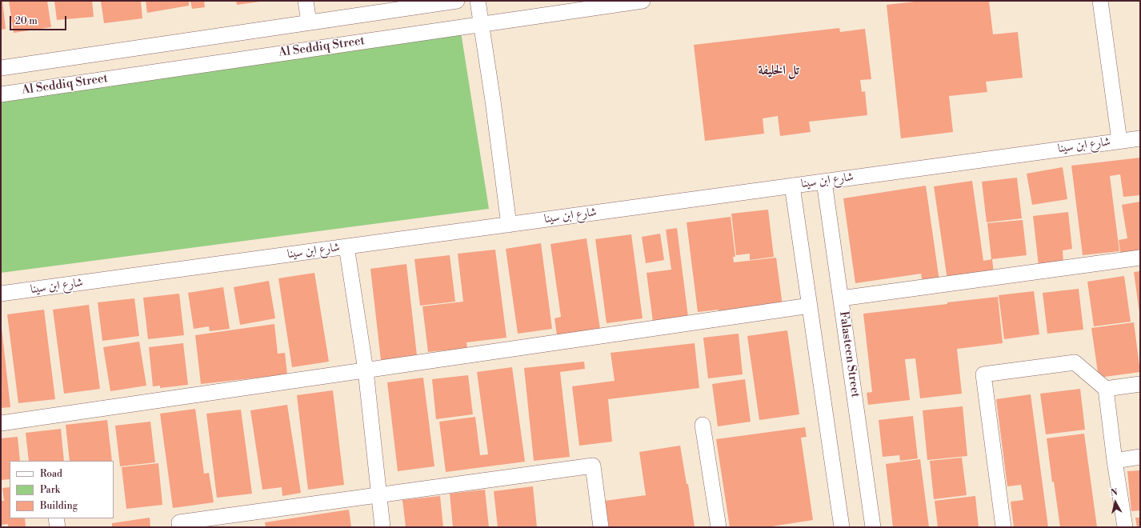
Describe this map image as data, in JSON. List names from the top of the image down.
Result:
{
  "streets": {
    "street": ["Al Seddiq Street", "شارع ابن سينا", "Falasteen Street"]
  },
  "crossings": [
    ["شارع ابن سينا", "Falasteen Street"]
  ],
  "districts": ["تل الخليفة"],
  "legend": ["Road", "Park", "Building"],
  "scale_bar": "20 m",
  "north": "top"
}
